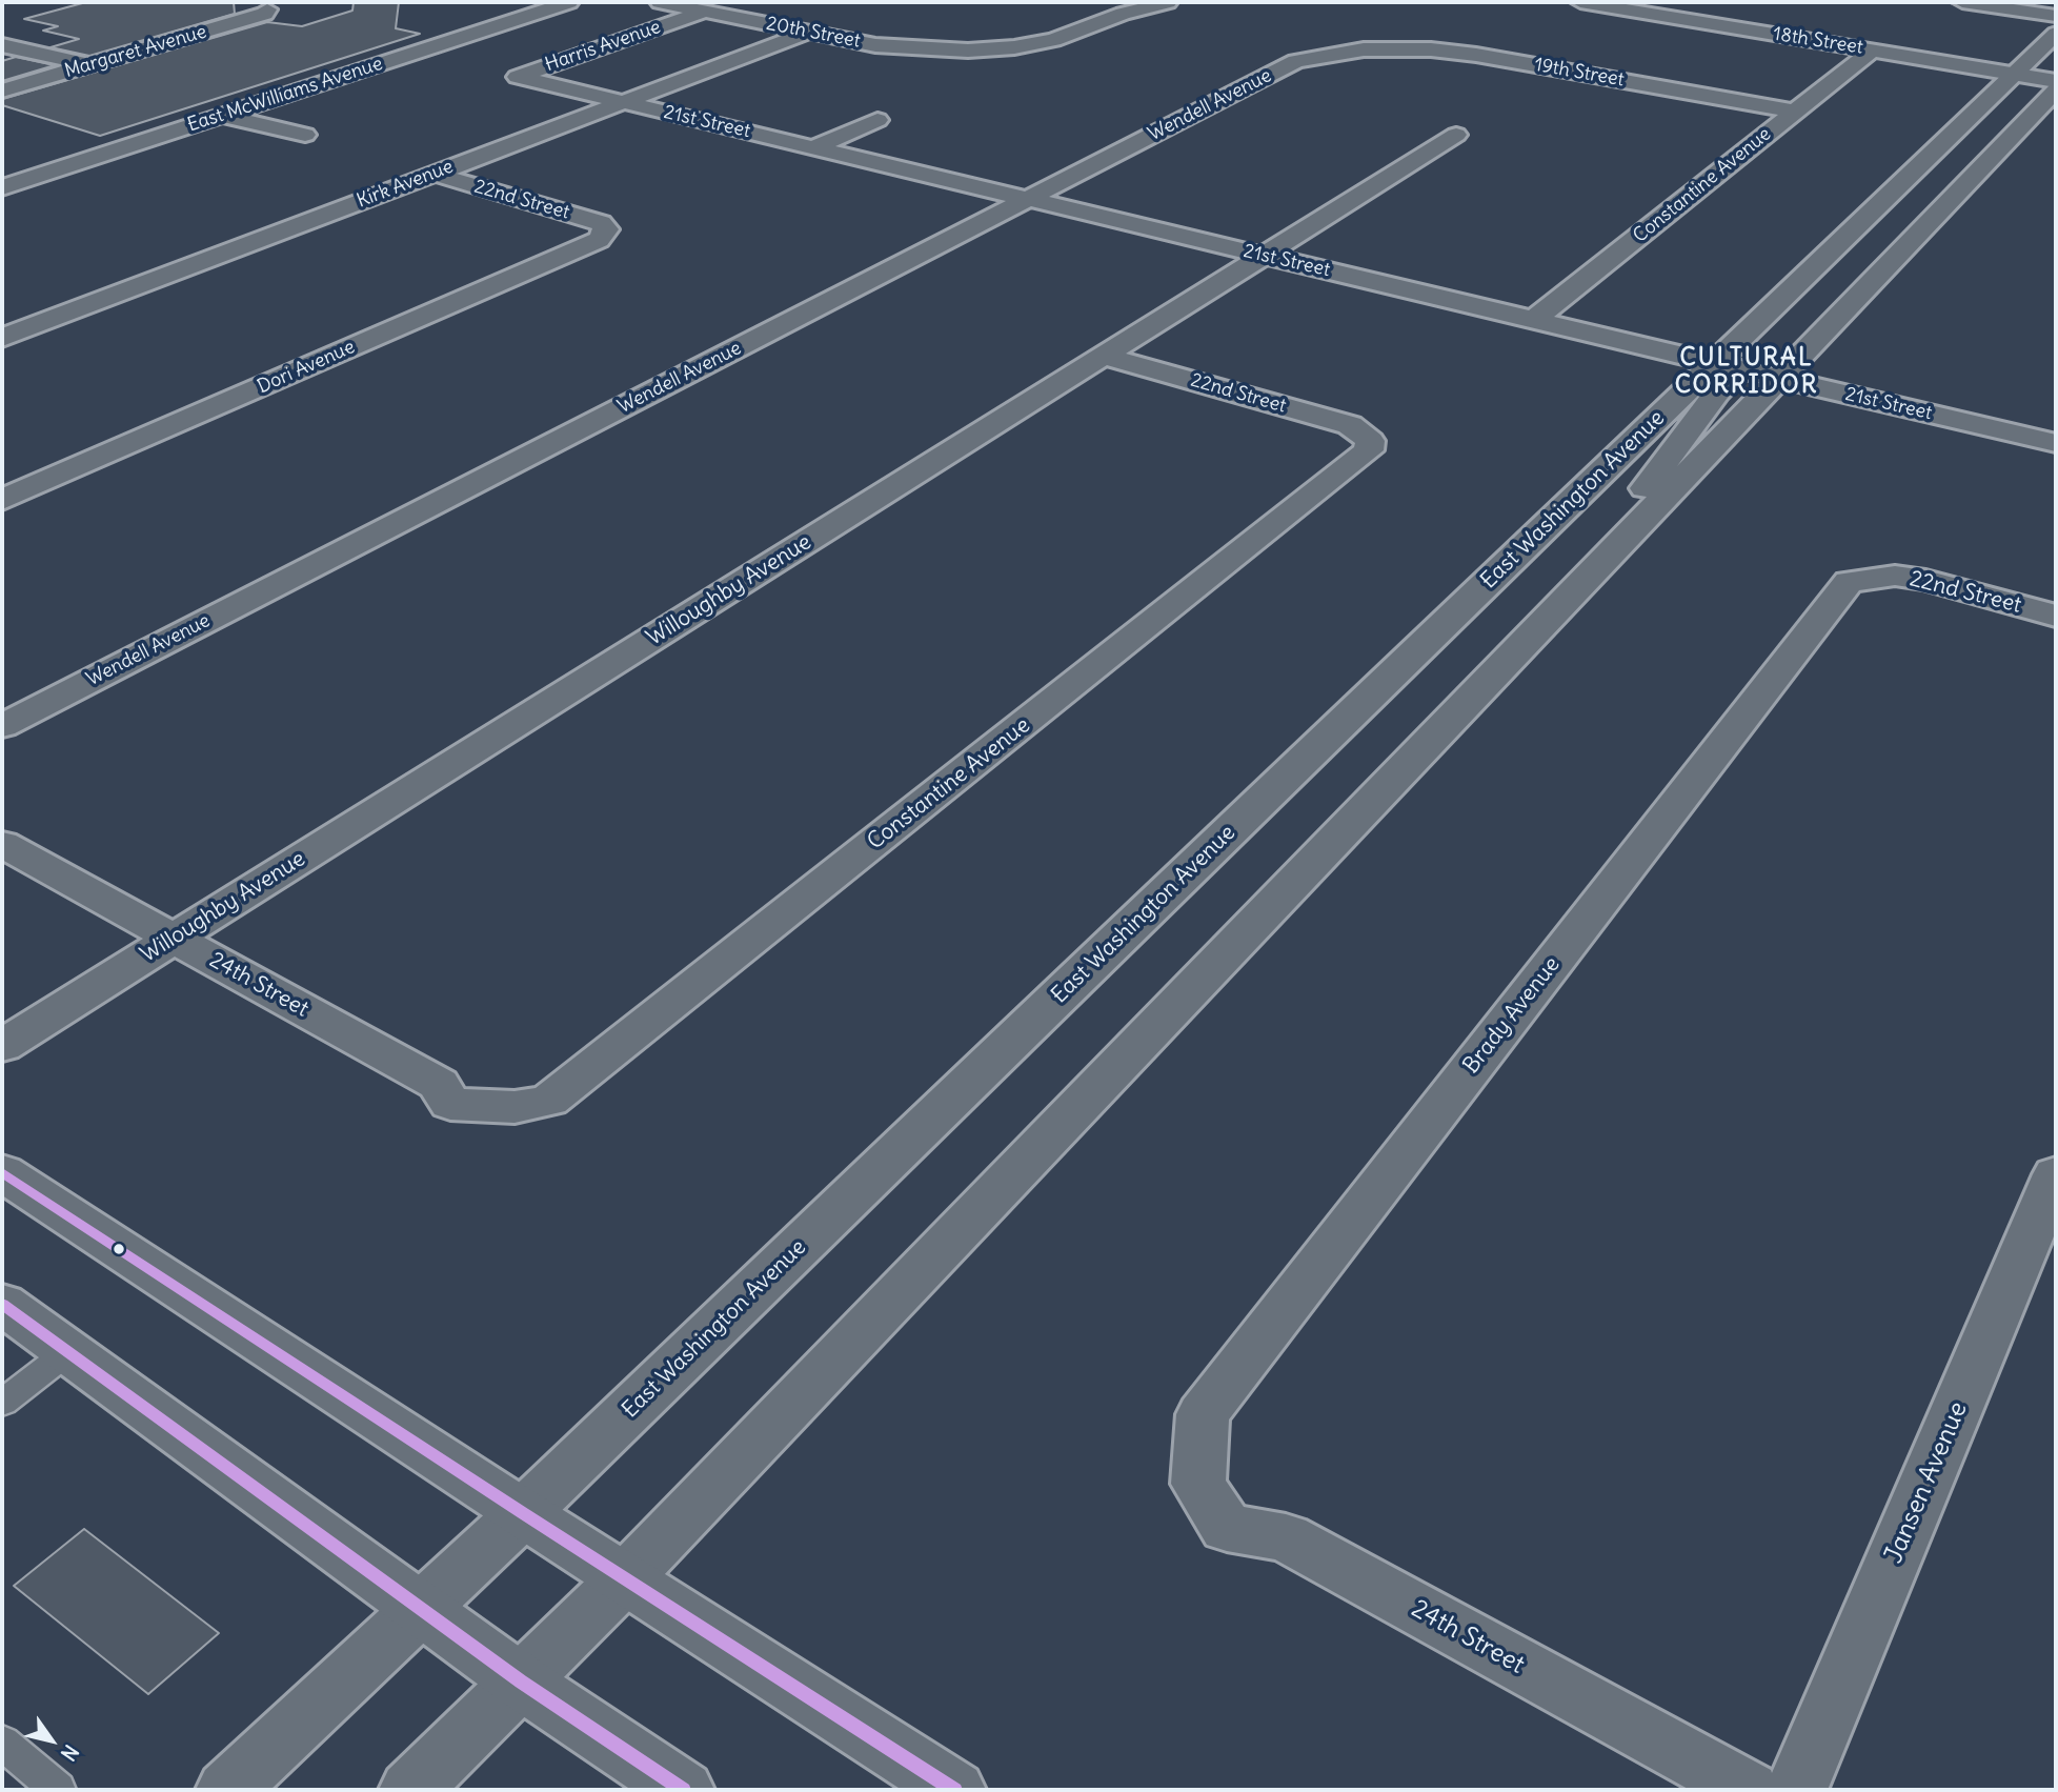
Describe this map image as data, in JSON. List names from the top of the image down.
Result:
{
  "streets": {
    "street": [
      "20th Street",
      "18th Street",
      "Harris Avenue",
      "Margaret Avenue",
      "19th Street",
      "East McWilliams Avenue",
      "Wendell Avenue",
      "21st Street",
      "Kirk Avenue",
      "Constantine Avenue",
      "22nd Street",
      "Dori Avenue",
      "East Washington Avenue",
      "Willoughby Avenue",
      "24th Street",
      "Brady Avenue",
      "Jansen Avenue"
    ]
  },
  "crossings": [
    ["20th Street", "Harris Avenue"],
    ["20th Street", "Kirk Avenue"],
    ["18th Street", "Constantine Avenue"],
    ["18th Street", "East Washington Avenue"],
    ["Harris Avenue", "21st Street"],
    ["19th Street", "Wendell Avenue"],
    ["19th Street", "Constantine Avenue"],
    ["Wendell Avenue", "21st Street"],
    ["21st Street", "Kirk Avenue"],
    ["21st Street", "Constantine Avenue"],
    ["21st Street", "East Washington Avenue"],
    ["21st Street", "Willoughby Avenue"],
    ["Kirk Avenue", "22nd Street"],
    ["Constantine Avenue", "22nd Street"],
    ["Constantine Avenue", "24th Street"],
    ["22nd Street", "Dori Avenue"],
    ["22nd Street", "Willoughby Avenue"],
    ["22nd Street", "Brady Avenue"],
    ["Willoughby Avenue", "24th Street"],
    ["24th Street", "Brady Avenue"]
  ],
  "districts": ["CULTURAL CORRIDOR"],
  "north": "bottom right"
}
